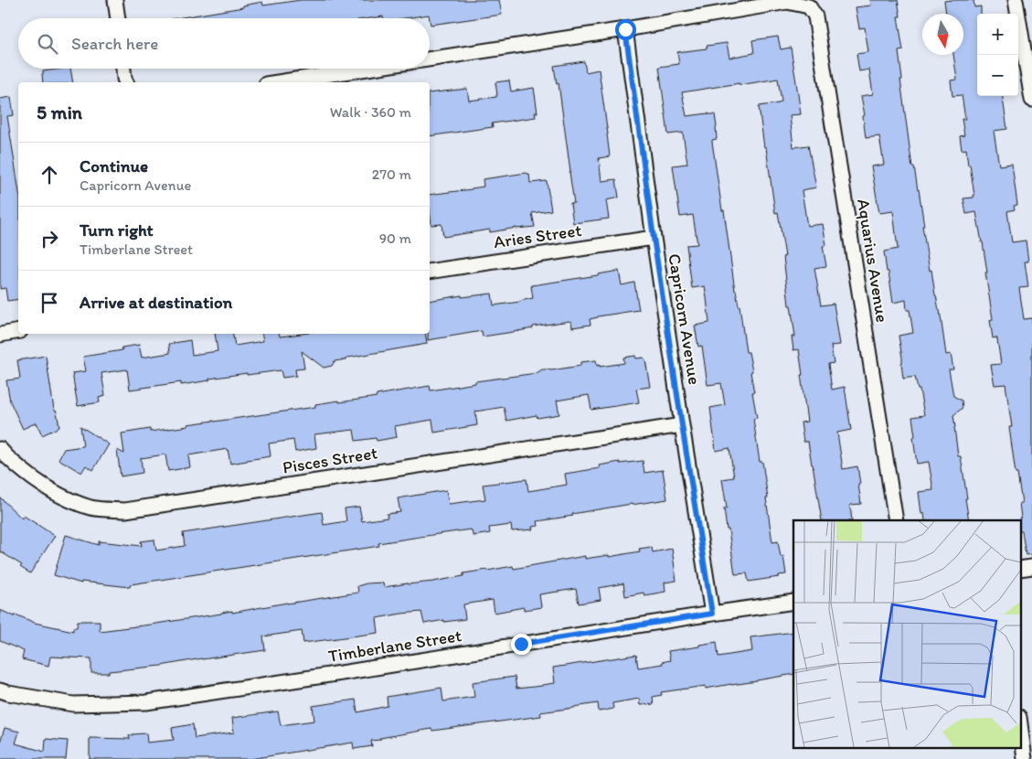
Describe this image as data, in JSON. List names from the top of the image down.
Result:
{
  "streets": {
    "street": [
      "Aries Street",
      "Aquarius Avenue",
      "Capricorn Avenue",
      "Pisces Street",
      "Timberlane Street"
    ]
  },
  "crossings": [
    ["Aries Street", "Capricorn Avenue"],
    ["Aquarius Avenue", "Capricorn Avenue"],
    ["Capricorn Avenue", "Pisces Street"],
    ["Capricorn Avenue", "Timberlane Street"]
  ],
  "north": "bottom",
  "page": {
    "map_buttons": ["+", "−"],
    "search": "Search here",
    "heading": ["5 min", "Walk · 360 m"],
    "list": [
      ["Continue", "Capricorn Avenue", "270 m"],
      ["Turn right", "Timberlane Street", "90 m"],
      "Arrive at destination"
    ]
  }
}
